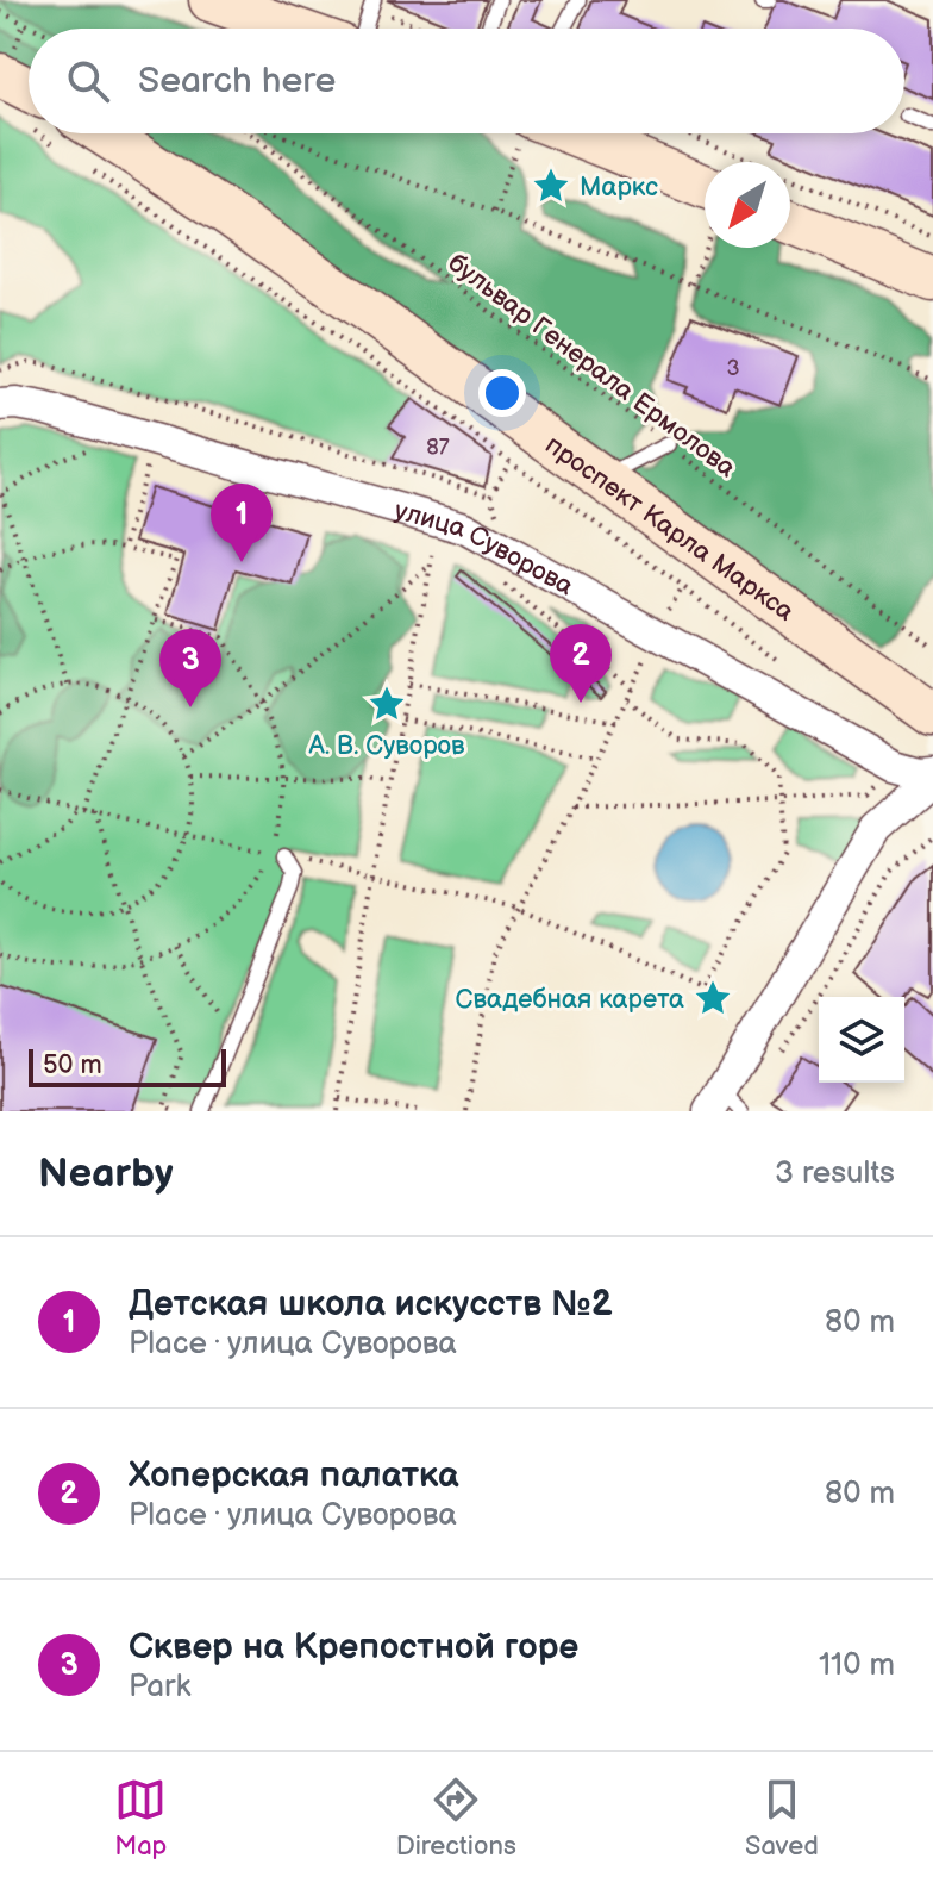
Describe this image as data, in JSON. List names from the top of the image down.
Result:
{
  "streets": {
    "main road": ["проспект Карла Маркса"],
    "street": ["улица Суворова"],
    "path": ["бульвар Генерала Ермолова"]
  },
  "places": {
    "place": ["Маркс", "А. В. Суворов", "Свадебная карета"]
  },
  "house_numbers": ["3", "87"],
  "scale_bar": "50 m",
  "north": "bottom left",
  "page": {
    "search": "Search here",
    "pins": ["1", "2", "3"],
    "scale": "50 m",
    "heading": ["Nearby", "3 results"],
    "list": [
      {
        "mark": "1",
        "name": "Детская школа искусств №2",
        "note": "Place · улица Суворова",
        "value": "80 m"
      },
      {
        "mark": "2",
        "name": "Хоперская палатка",
        "note": "Place · улица Суворова",
        "value": "80 m"
      },
      {
        "mark": "3",
        "name": "Сквер на Крепостной горе",
        "note": "Park",
        "value": "110 m"
      }
    ],
    "nav": ["Map", "Directions", "Saved"]
  }
}
